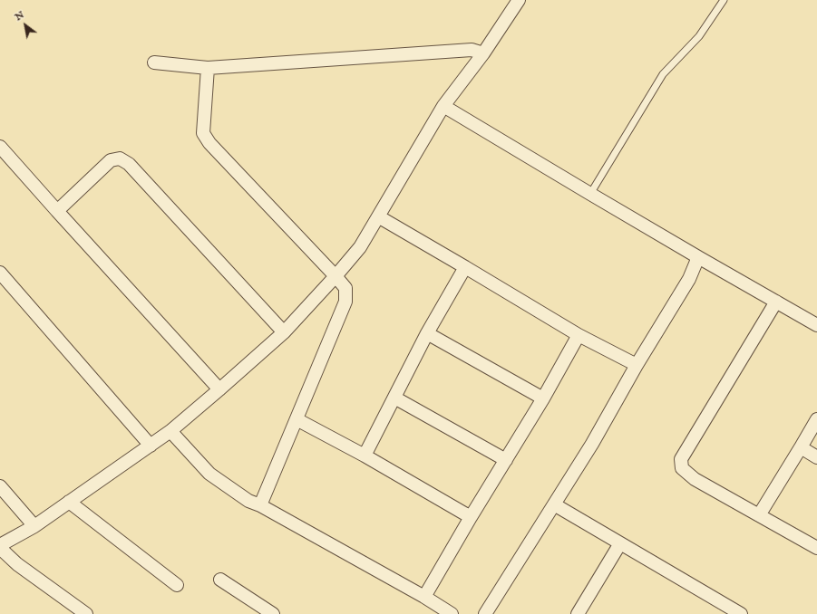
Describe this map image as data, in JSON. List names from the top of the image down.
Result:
{
  "north": "top left"
}
